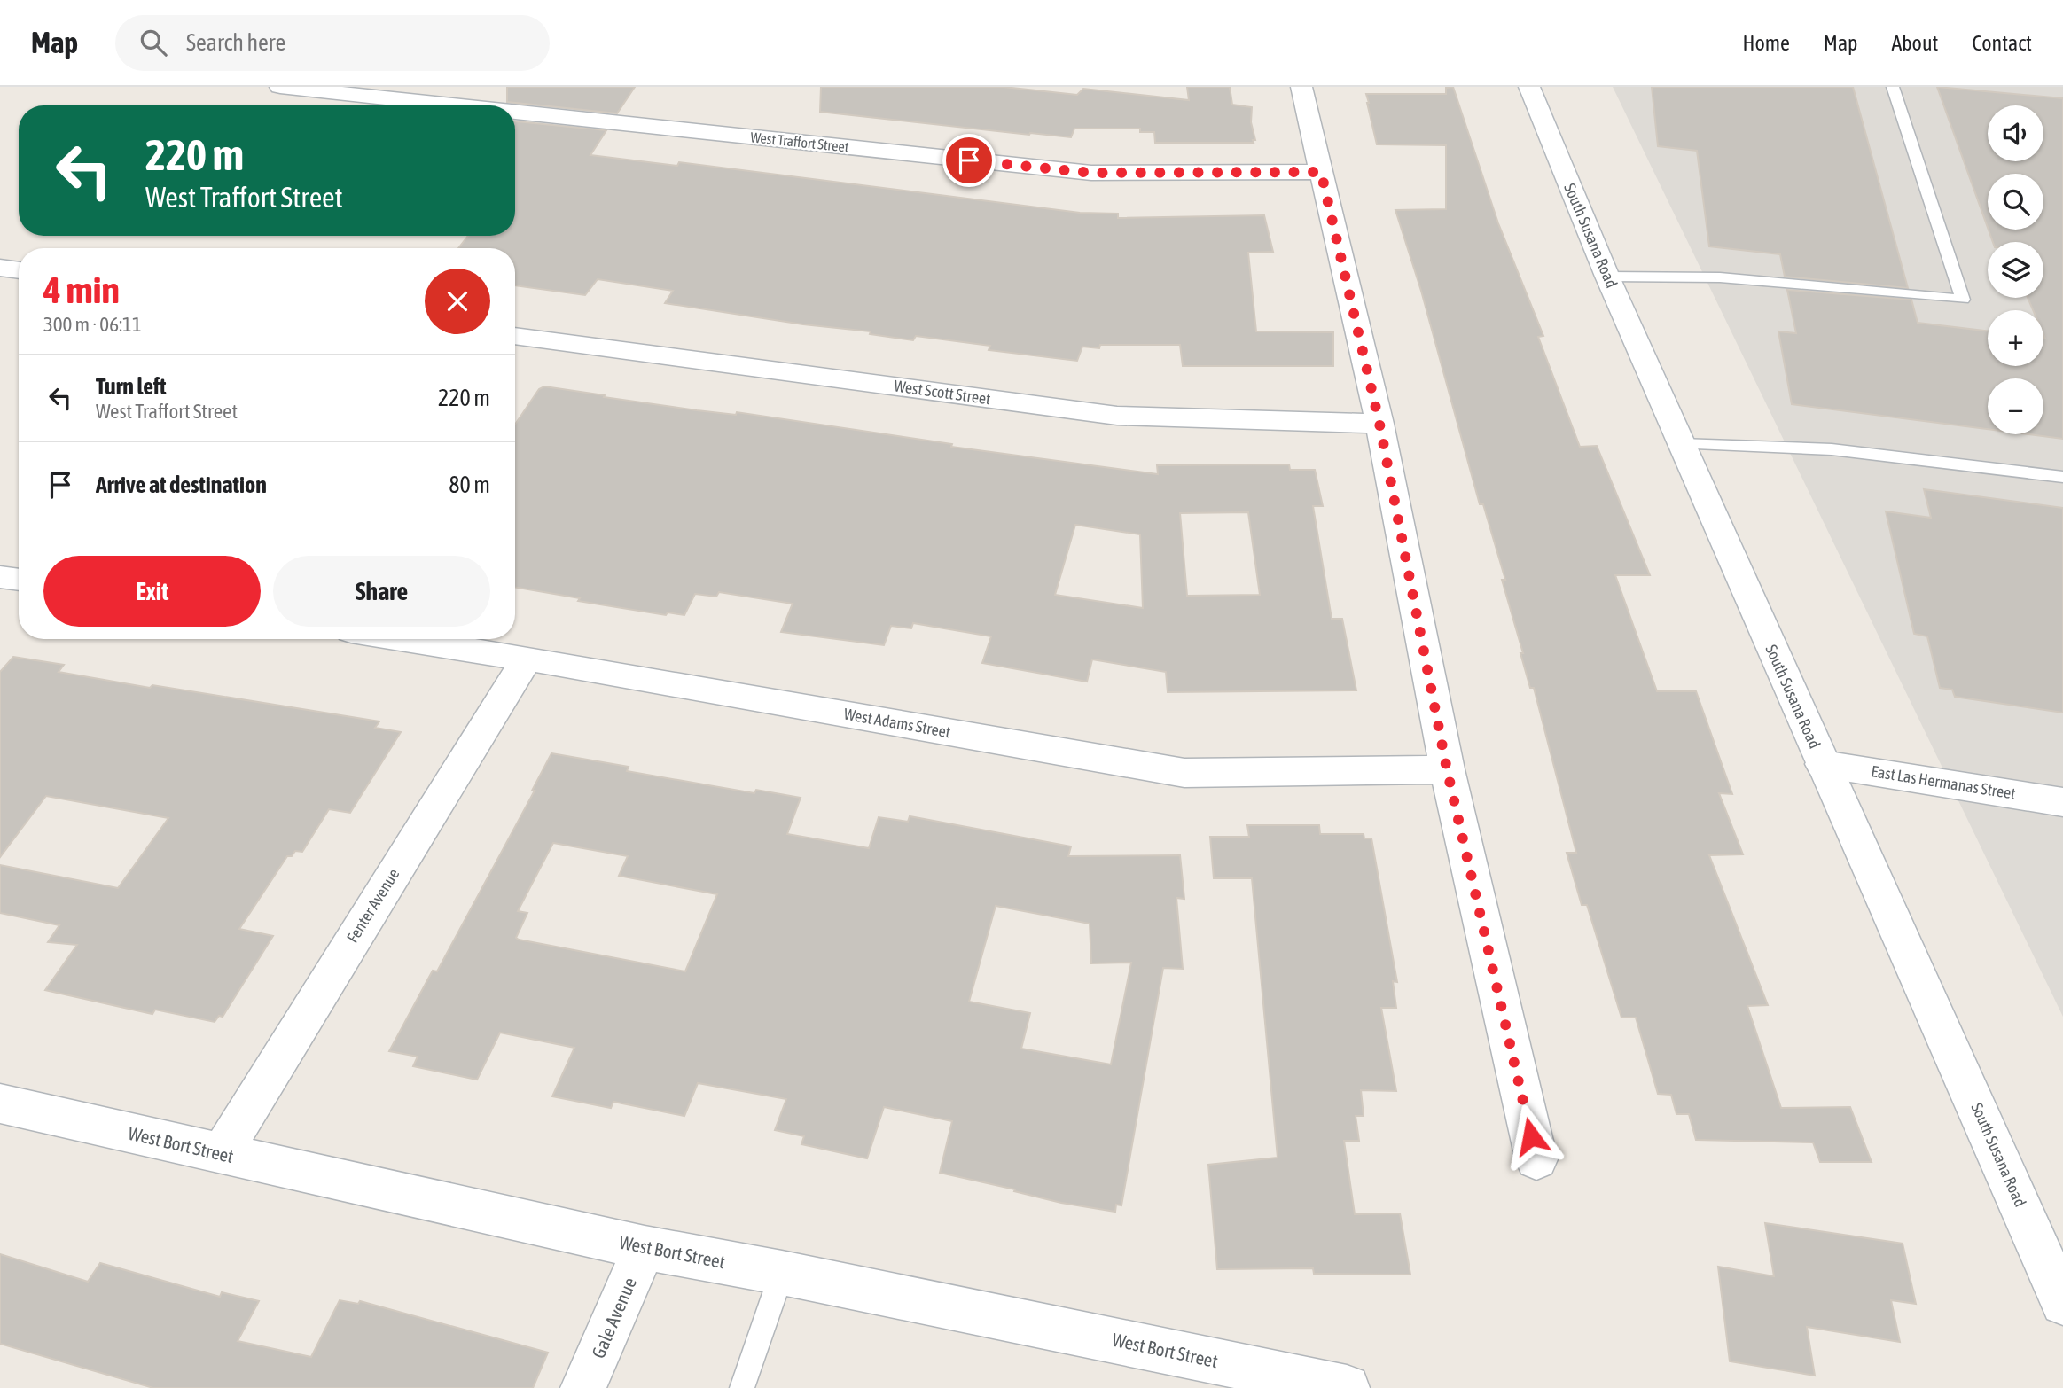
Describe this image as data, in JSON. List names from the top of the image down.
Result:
{
  "streets": {
    "street": [
      "West Traffort Street",
      "South Susana Road",
      "West Scott Street",
      "West Adams Street",
      "East Las Hermanas Street",
      "Fenter Avenue",
      "West Bort Street",
      "Gale Avenue"
    ]
  },
  "crossings": [
    ["South Susana Road", "East Las Hermanas Street"],
    ["West Adams Street", "Fenter Avenue"],
    ["Fenter Avenue", "West Bort Street"],
    ["West Bort Street", "Gale Avenue"]
  ],
  "page": {
    "header": "Map",
    "search": "Search here",
    "nav": [
      "Home",
      "Map",
      "About",
      "Contact"
    ],
    "map_buttons": ["+", "−"],
    "turn": ["220 m", "West Traffort Street"],
    "heading": ["4 min", "300 m · 06:11"],
    "list": [
      {
        "name": "Turn left",
        "note": "West Traffort Street",
        "value": "220 m"
      },
      {
        "name": "Arrive at destination",
        "value": "80 m"
      }
    ],
    "buttons": ["Exit", "Share"]
  }
}
